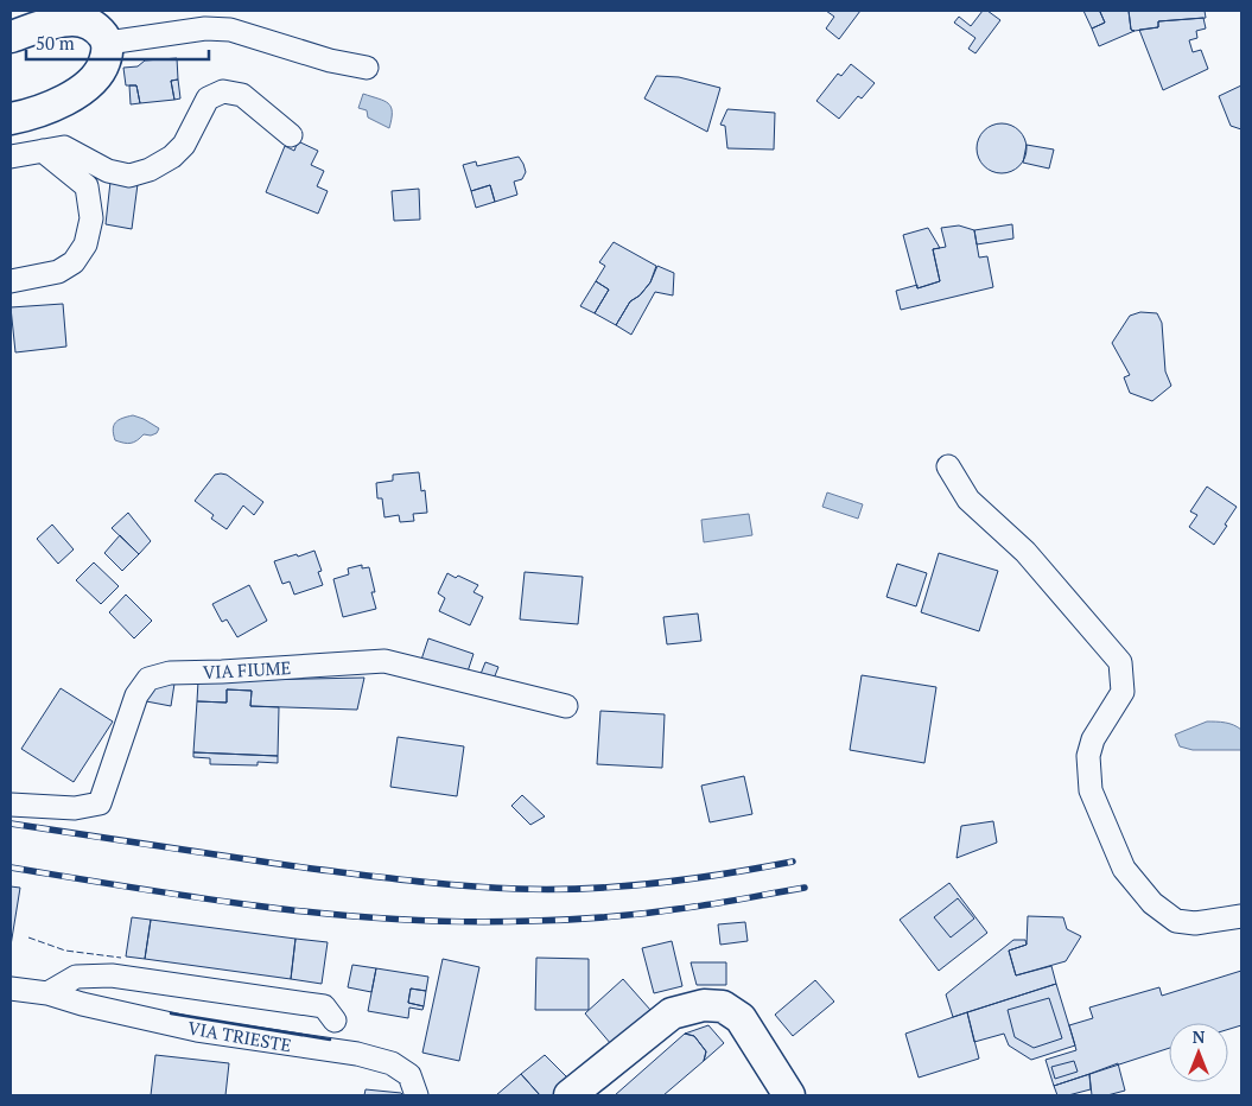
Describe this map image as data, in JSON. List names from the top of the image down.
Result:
{
  "streets": {
    "street": ["VIA FIUME", "VIA TRIESTE"]
  },
  "scale_bar": "50 m",
  "north": "top"
}
